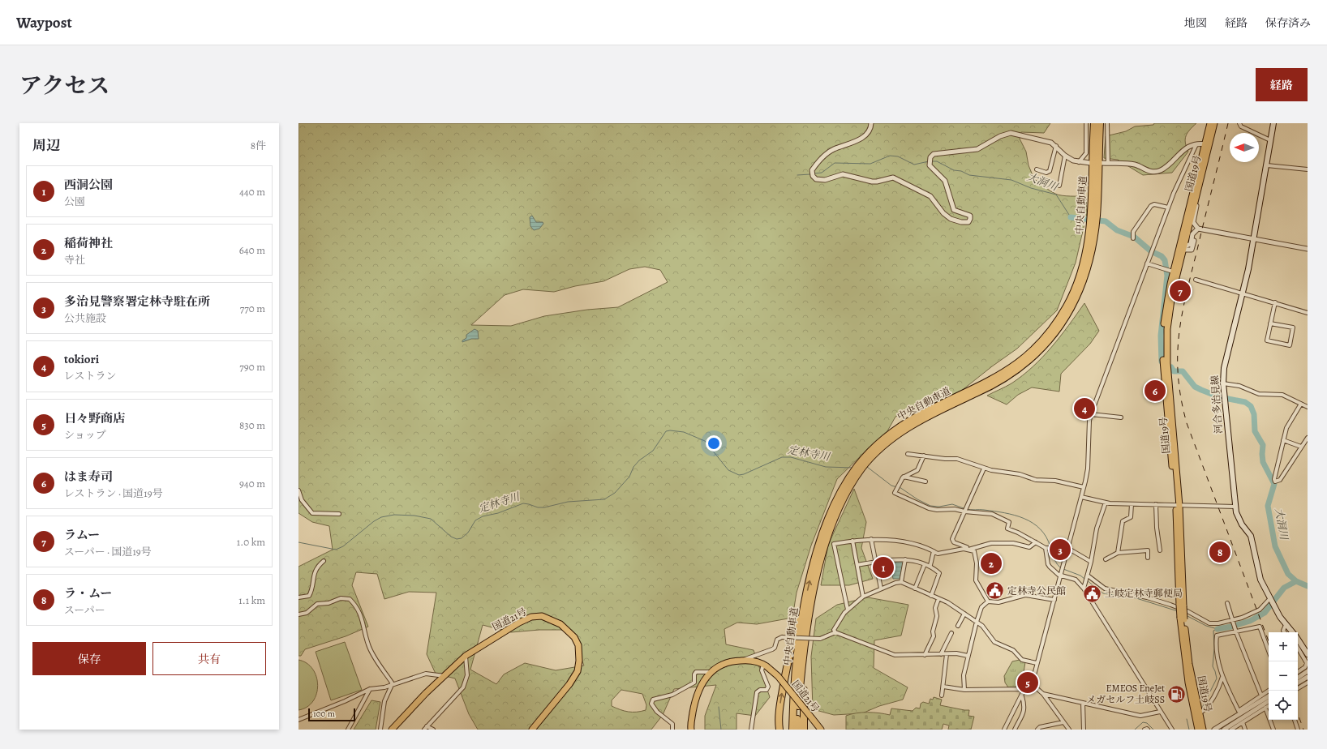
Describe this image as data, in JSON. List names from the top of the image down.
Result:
{
  "streets": {
    "highway": ["国道19号", "中央自動車道", "国道21号"],
    "main road": ["河合多治見線"]
  },
  "water": ["大洞川", "定林寺川"],
  "places": {
    "public building": ["定林寺公民館", "土岐定林寺郵便局"],
    "fuel station": ["EMEOS EneJet メガセルフ土岐SS"]
  },
  "scale_bar": "100 m",
  "north": "left",
  "page": {
    "header": "Waypost",
    "nav": ["地図", "経路", "保存済み"],
    "title": "アクセス",
    "buttons": [
      "経路",
      ["保存", "共有"]
    ],
    "heading": ["周辺", "8件"],
    "list": [
      {
        "mark": "1",
        "name": "西洞公園",
        "note": "公園",
        "value": "440 m"
      },
      {
        "mark": "2",
        "name": "稲荷神社",
        "note": "寺社",
        "value": "640 m"
      },
      {
        "mark": "3",
        "name": "多治見警察署定林寺駐在所",
        "note": "公共施設",
        "value": "770 m"
      },
      {
        "mark": "4",
        "name": "tokiori",
        "note": "レストラン",
        "value": "790 m"
      },
      {
        "mark": "5",
        "name": "日々野商店",
        "note": "ショップ",
        "value": "830 m"
      },
      {
        "mark": "6",
        "name": "はま寿司",
        "note": "レストラン · 国道19号",
        "value": "940 m"
      },
      {
        "mark": "7",
        "name": "ラムー",
        "note": "スーパー · 国道19号",
        "value": "1.0 km"
      },
      {
        "mark": "8",
        "name": "ラ・ムー",
        "note": "スーパー",
        "value": "1.1 km"
      }
    ],
    "pins": [
      "7",
      "6",
      "4",
      "3",
      "8",
      "2",
      "1",
      "5"
    ],
    "map_buttons": ["+", "−"],
    "scale": "100 m"
  }
}
